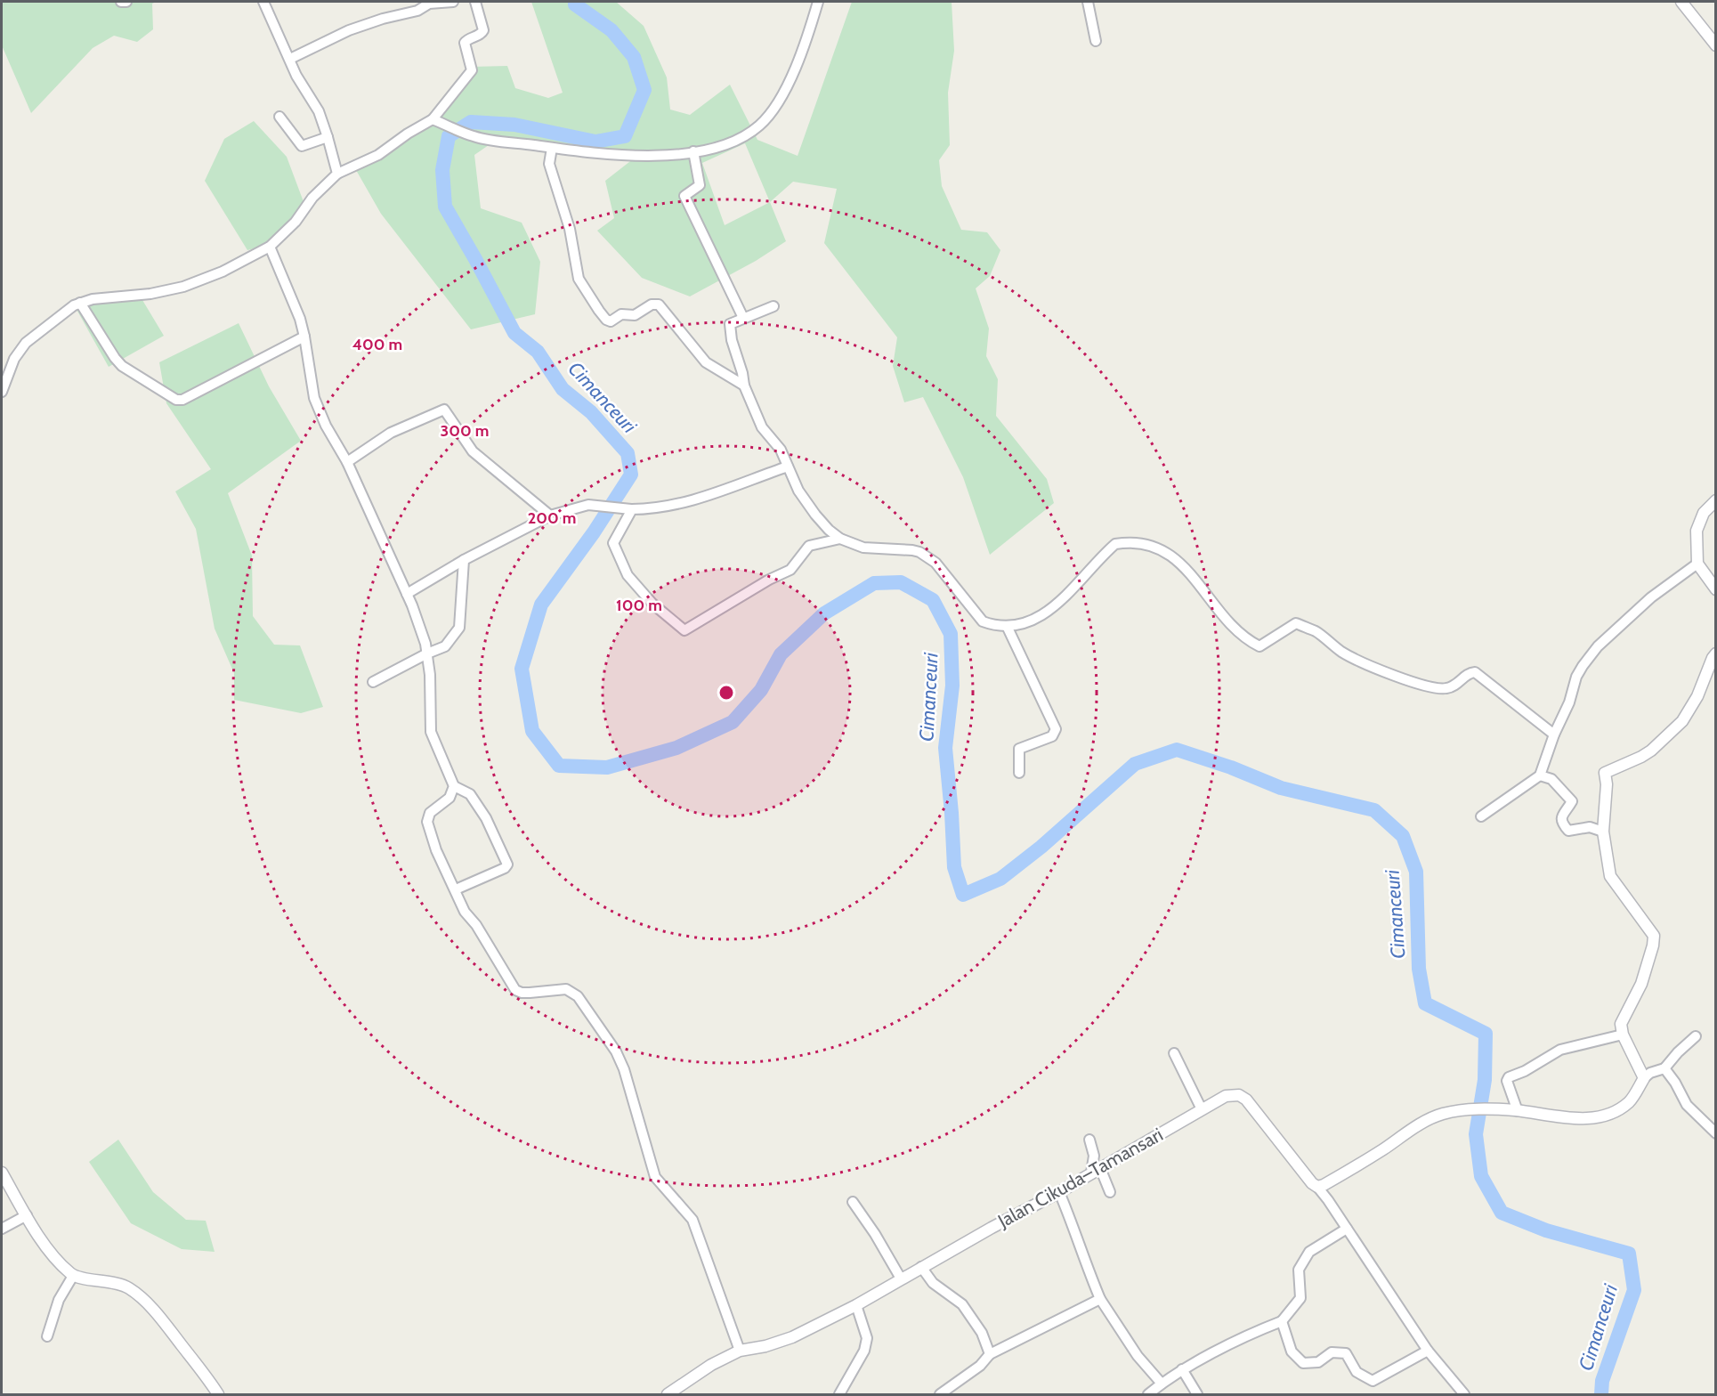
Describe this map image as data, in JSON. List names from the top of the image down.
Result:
{
  "streets": {
    "street": ["Jalan Cikuda–Tamansari"]
  },
  "water": ["Cimanceuri"],
  "rings": [
    "400 m",
    "300 m",
    "200 m",
    "100 m"
  ]
}
